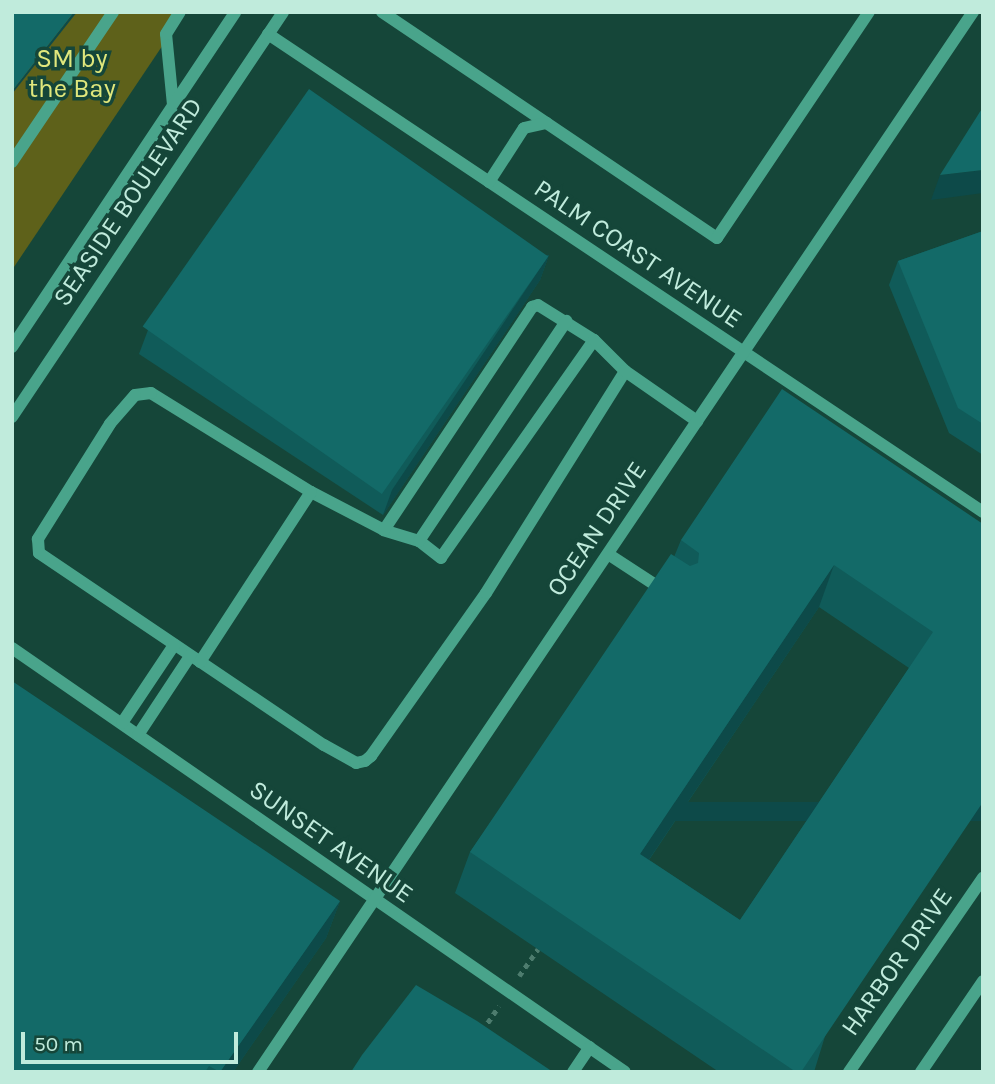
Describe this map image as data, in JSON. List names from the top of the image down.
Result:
{
  "streets": {
    "street": [
      "SEASIDE BOULEVARD",
      "PALM COAST AVENUE",
      "OCEAN DRIVE",
      "SUNSET AVENUE",
      "HARBOR DRIVE"
    ]
  },
  "crossings": [
    ["SEASIDE BOULEVARD", "PALM COAST AVENUE"],
    ["PALM COAST AVENUE", "OCEAN DRIVE"],
    ["OCEAN DRIVE", "SUNSET AVENUE"]
  ],
  "parks": ["SM by the Bay"],
  "scale_bar": "50 m"
}
